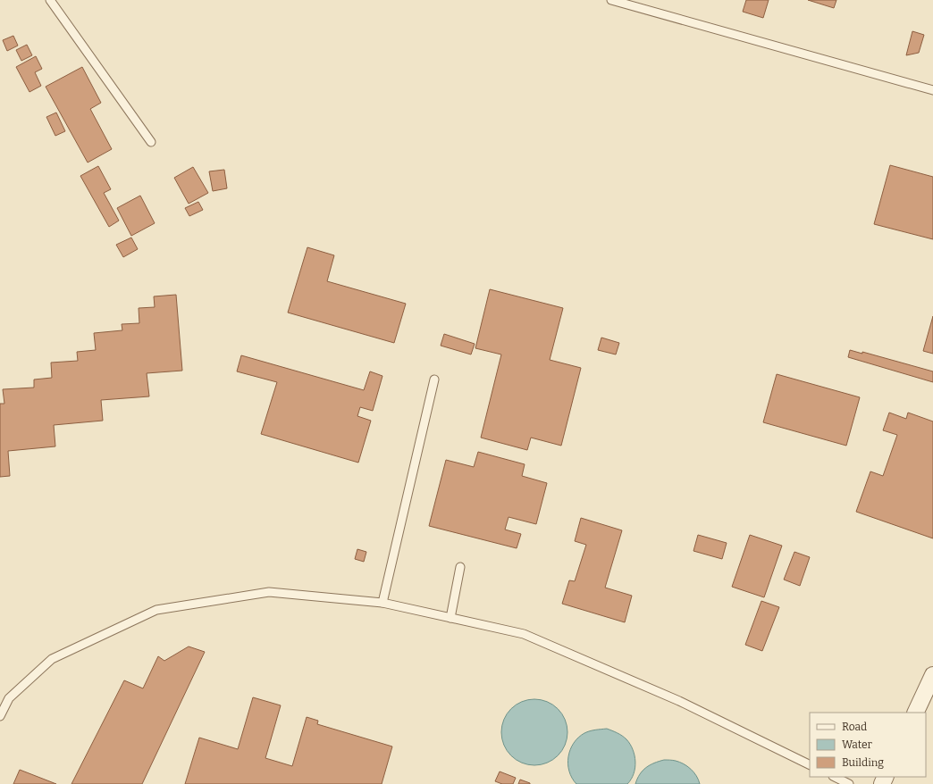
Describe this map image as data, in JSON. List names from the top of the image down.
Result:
{
  "legend": ["Road", "Water", "Building"]
}
